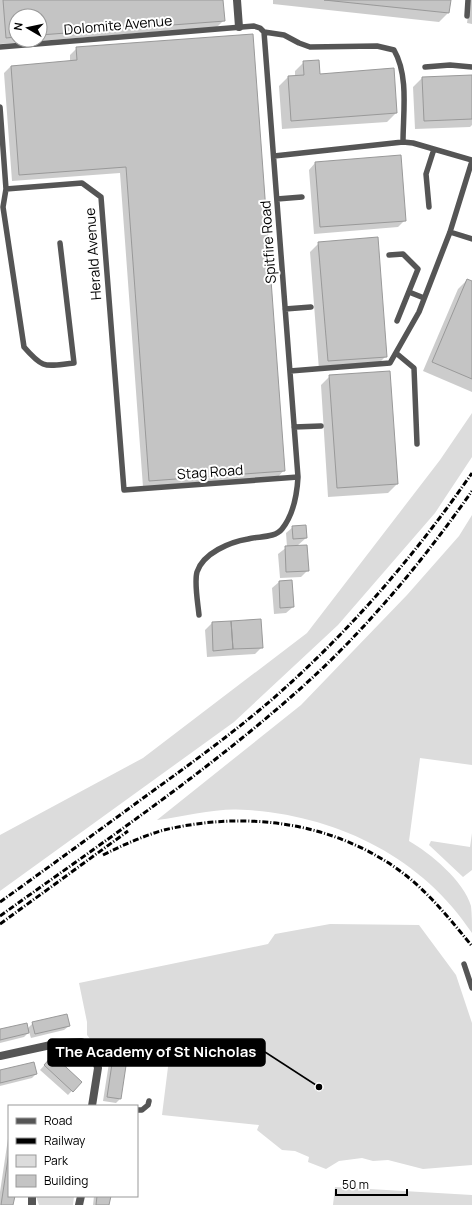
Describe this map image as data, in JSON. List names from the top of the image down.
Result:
{
  "streets": {
    "lane": [
      "Dolomite Avenue",
      "Spitfire Road",
      "Herald Avenue",
      "Stag Road"
    ]
  },
  "crossings": [
    ["Spitfire Road", "Stag Road"],
    ["Herald Avenue", "Stag Road"]
  ],
  "places": ["The Academy of St Nicholas"],
  "legend": [
    "Road",
    "Railway",
    "Park",
    "Building"
  ],
  "scale_bar": "50 m",
  "north": "left"
}
